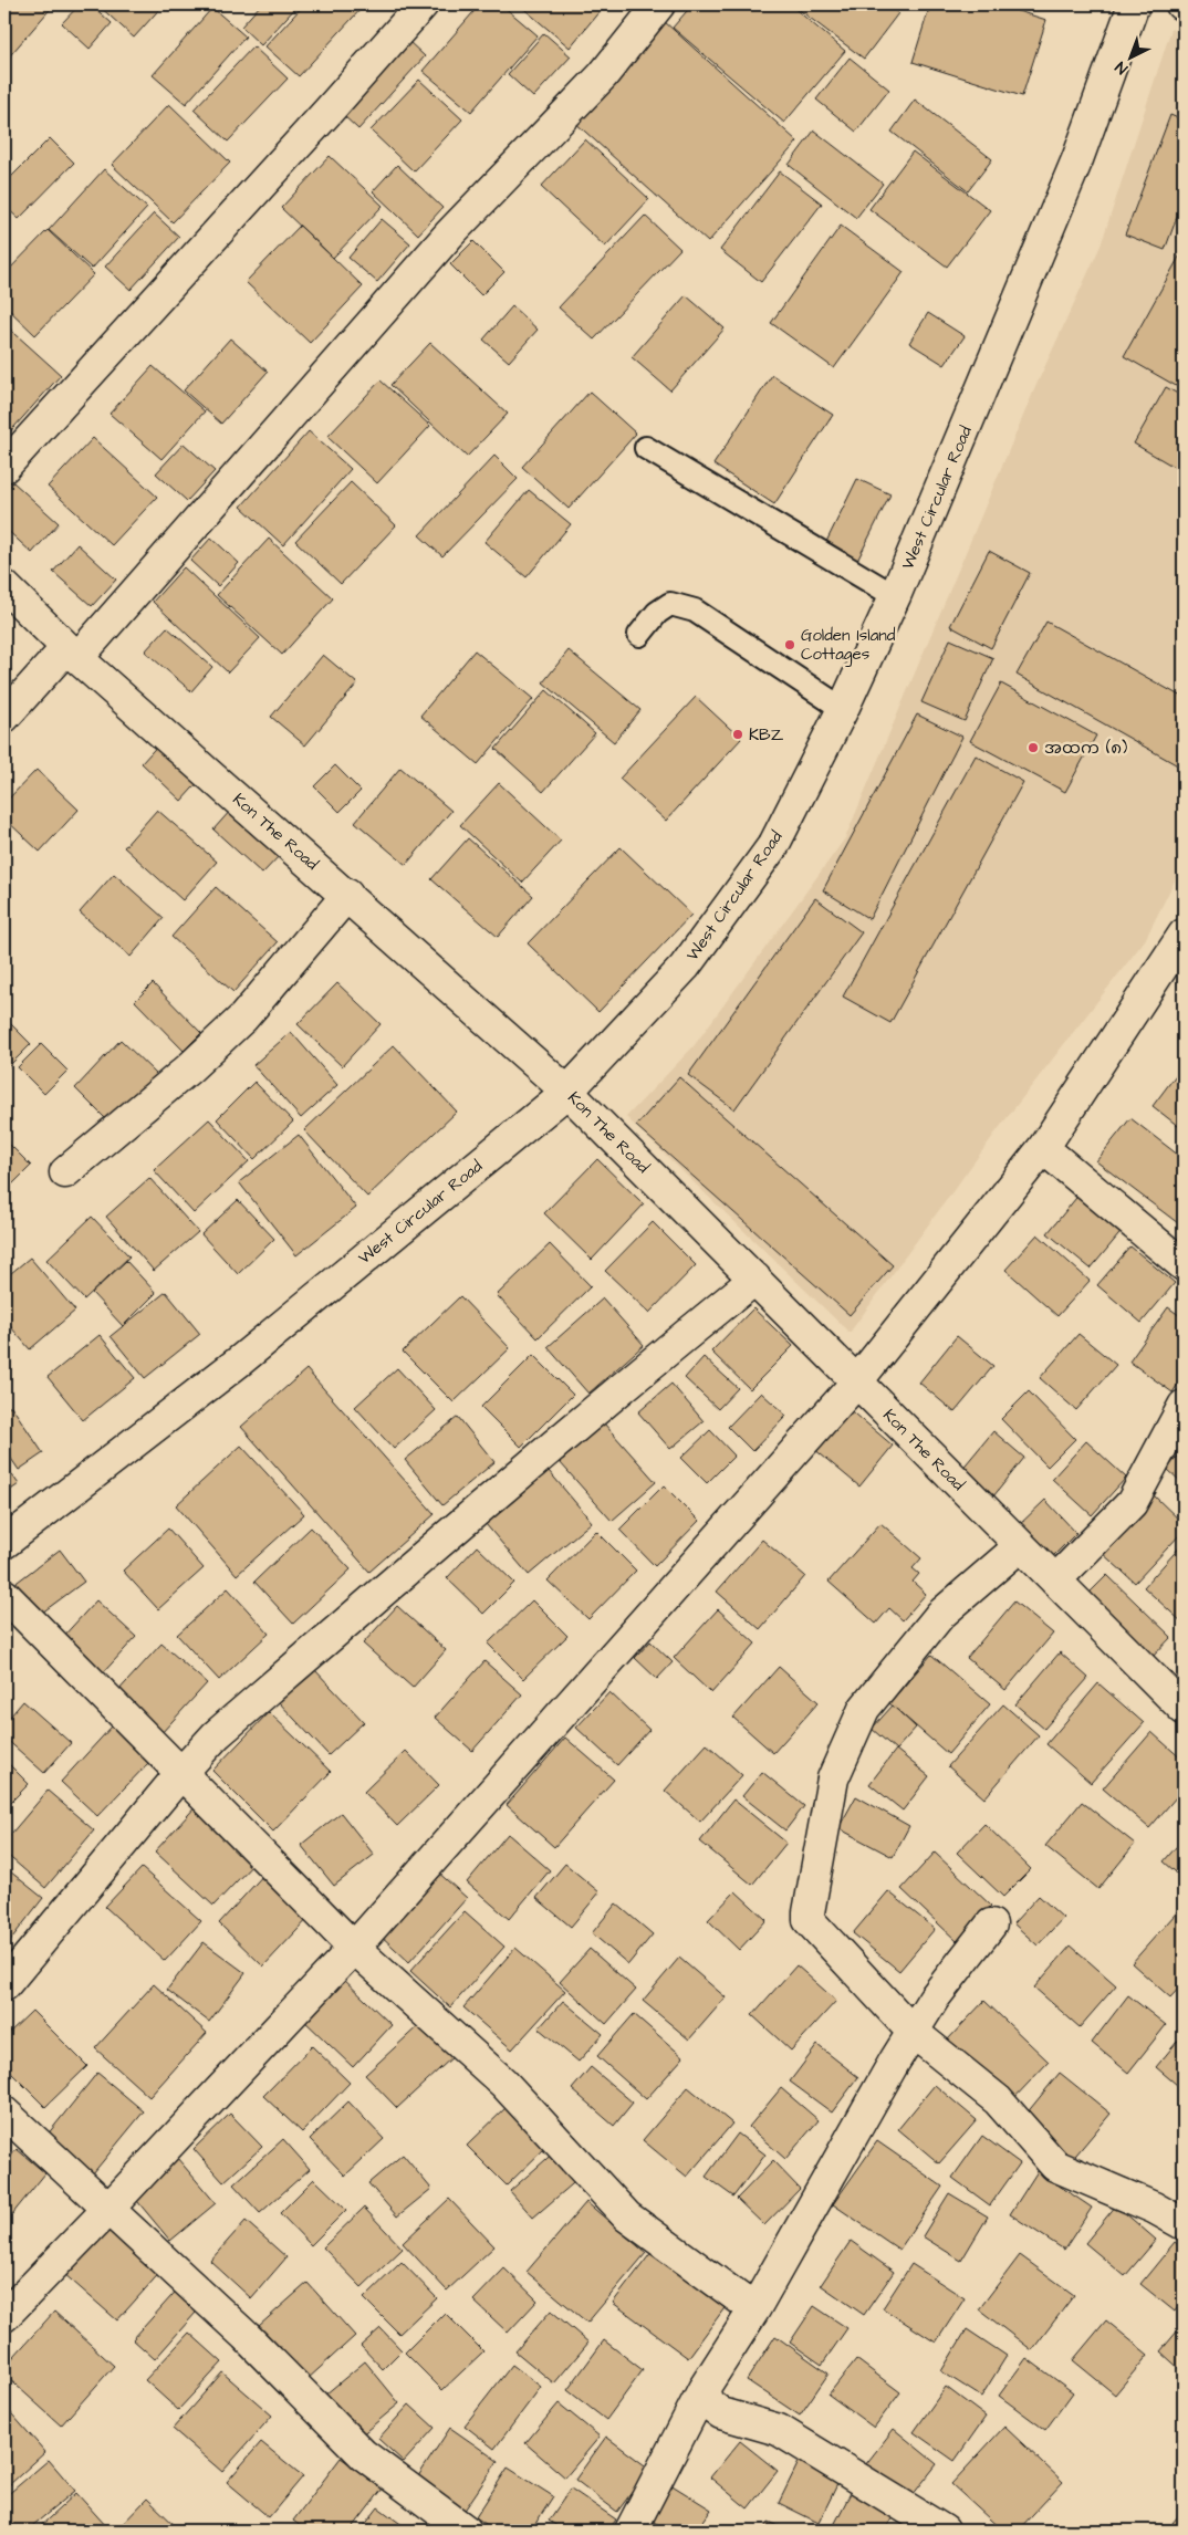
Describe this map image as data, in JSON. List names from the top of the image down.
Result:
{
  "streets": {
    "street": ["West Circular Road", "Kon The Road"]
  },
  "crossings": [
    ["West Circular Road", "Kon The Road"]
  ],
  "places": ["Golden Island Cottages", "KBZ", "အထက (၈)"],
  "north": "bottom left"
}
